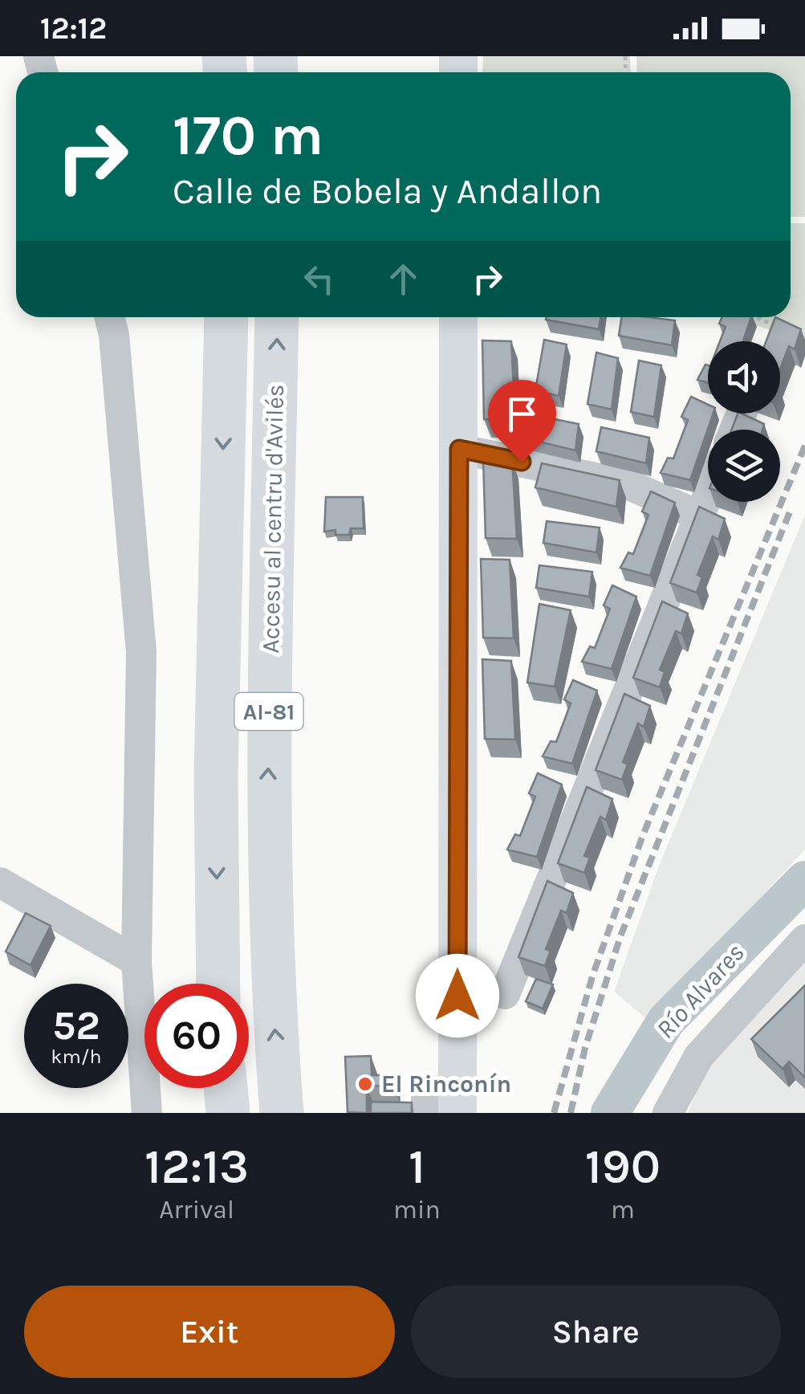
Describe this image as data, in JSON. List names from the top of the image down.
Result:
{
  "streets": {
    "highway": ["Accesu al centru d'Avilés", "AI-81"]
  },
  "water": ["Río Alvares"],
  "places": ["El Rinconín"],
  "page": {
    "status": "12:12",
    "turn": ["170 m", "Calle de Bobela y Andallon"],
    "speed": "52 km/h",
    "limit": "60",
    "eta": [
      "12:13",
      "Arrival",
      "1",
      "min",
      "190",
      "m"
    ],
    "buttons": ["Exit", "Share"]
  }
}
